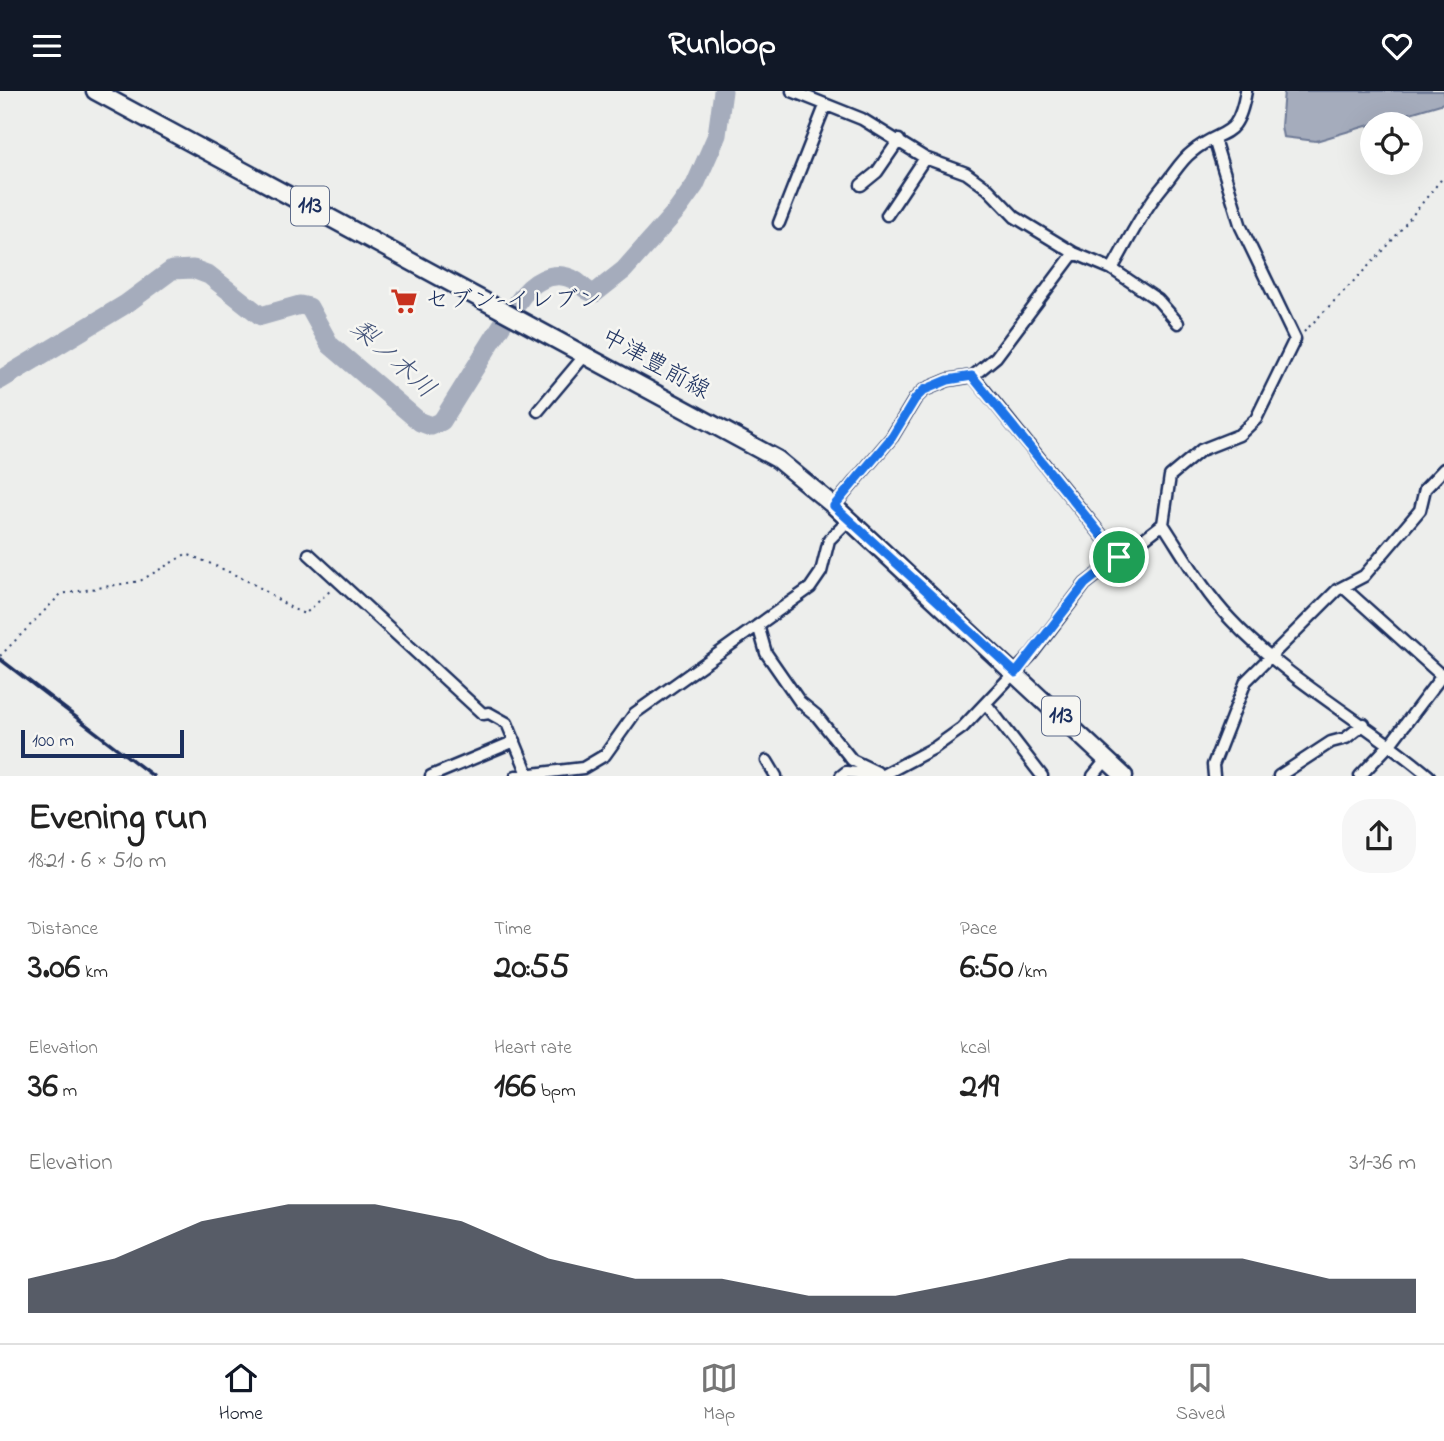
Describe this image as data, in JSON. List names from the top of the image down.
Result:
{
  "streets": {
    "main road": ["113", "中津豊前線"]
  },
  "water": ["梨ノ木川"],
  "places": {
    "supermarket": ["セブン-イレブン"]
  },
  "scale_bar": "100 m",
  "page": {
    "header": "Runloop",
    "scale": "100 m",
    "heading": ["Evening run", "18:21 · 6 × 510 m"],
    "stats": [
      ["Distance", "3.06 km"],
      ["Time", "20:55"],
      ["Pace", "6:50 /km"],
      ["Elevation", "36 m"],
      ["Heart rate", "166 bpm"],
      ["kcal", "219"]
    ],
    "chart": ["Elevation", "31–36 m"],
    "tabs": ["Home", "Map", "Saved"]
  }
}
